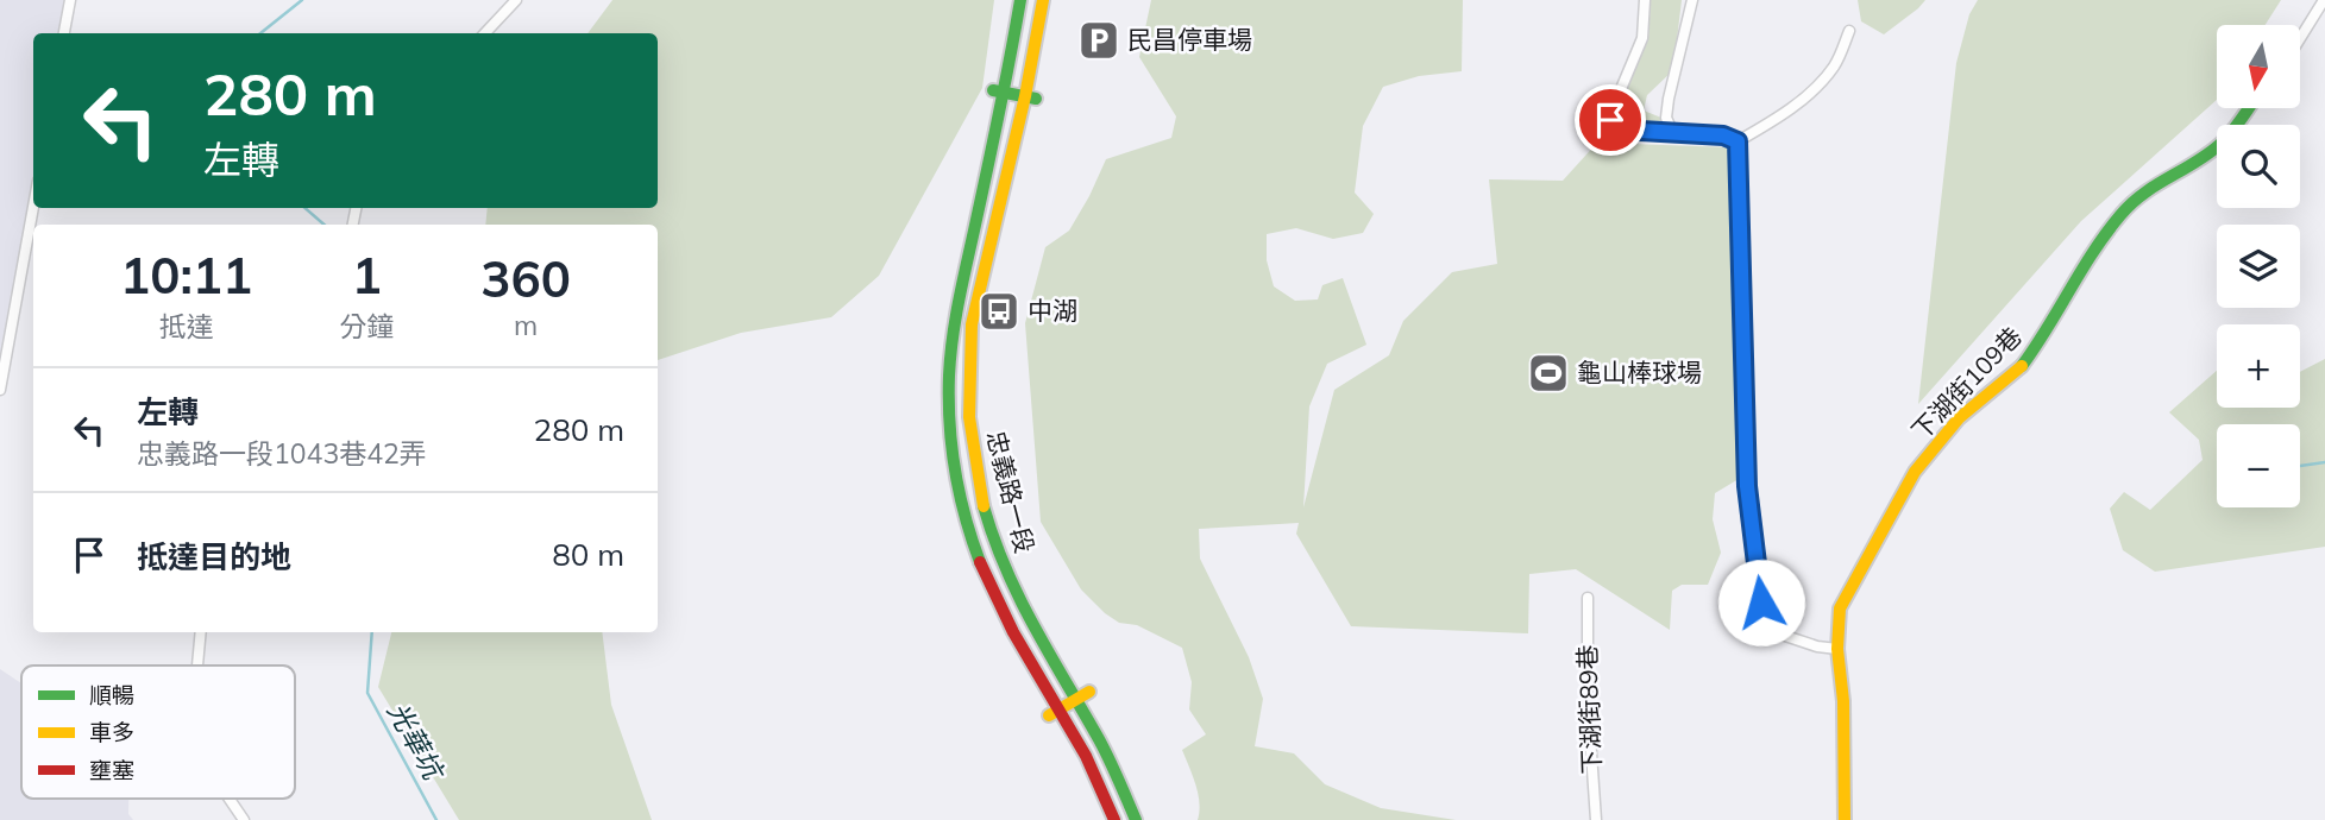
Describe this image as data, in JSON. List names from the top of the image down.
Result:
{
  "streets": {
    "main road": ["下湖街109巷", "忠義路一段"],
    "street": ["下湖街89巷"]
  },
  "water": ["光華坑"],
  "places": {
    "parking": ["民昌停車場"],
    "bus stop": ["中湖"],
    "sports": ["龜山棒球場"]
  },
  "legend": ["順暢", "車多", "壅塞"],
  "north": "bottom",
  "page": {
    "map_buttons": ["+", "−"],
    "turn": ["280 m", "左轉"],
    "eta": [
      "10:11",
      "抵達",
      "1",
      "分鐘",
      "360",
      "m"
    ],
    "list": [
      {
        "name": "左轉",
        "note": "忠義路一段1043巷42弄",
        "value": "280 m"
      },
      {
        "name": "抵達目的地",
        "value": "80 m"
      }
    ]
  }
}
